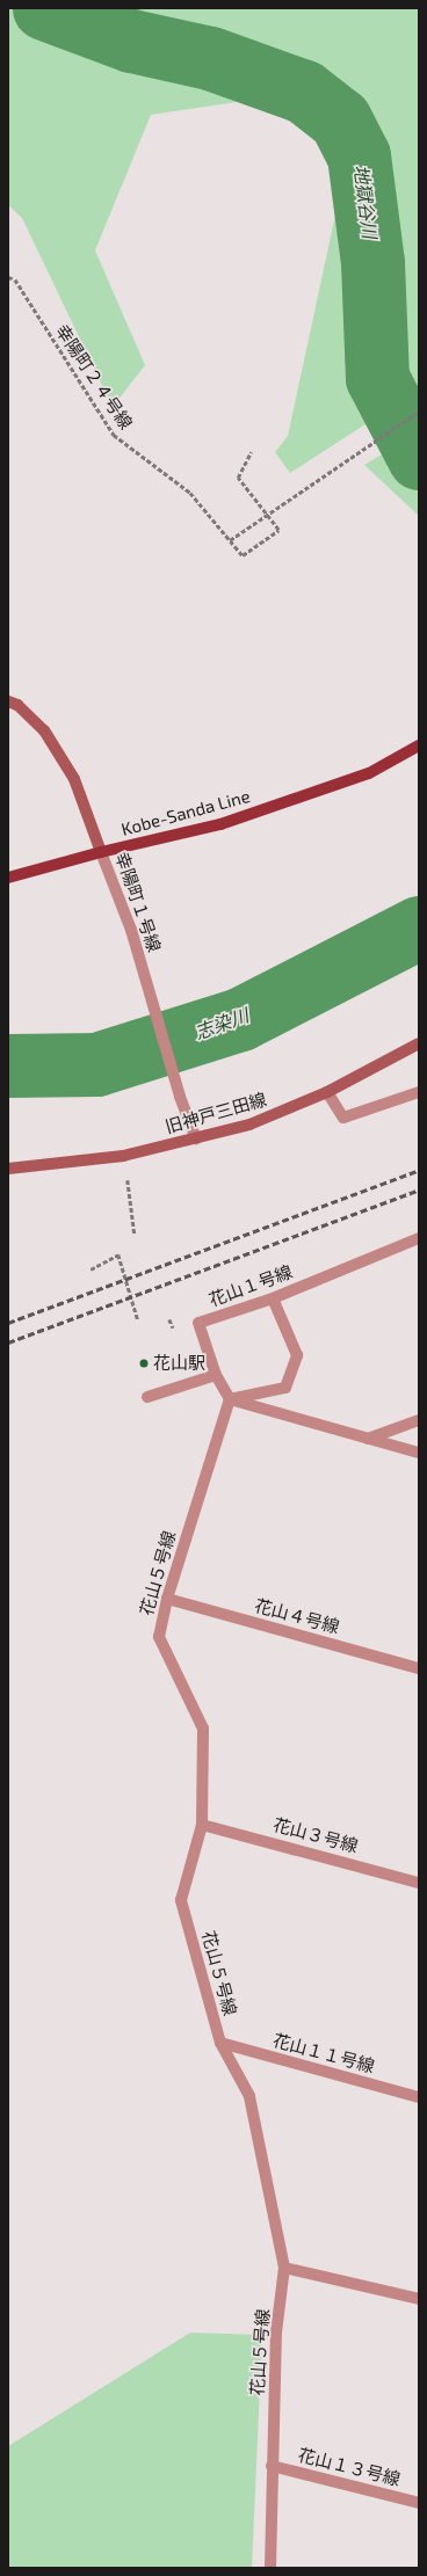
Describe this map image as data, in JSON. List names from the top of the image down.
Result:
{
  "streets": {
    "main road": ["Kobe-Sanda Line"],
    "street": [
      "幸陽町１号線",
      "旧神戸三田線",
      "花山１号線",
      "花山５号線",
      "花山４号線",
      "花山３号線",
      "花山１１号線",
      "花山１３号線"
    ],
    "path": ["幸陽町２４号線"]
  },
  "crossings": [
    ["Kobe-Sanda Line", "幸陽町１号線"],
    ["幸陽町１号線", "旧神戸三田線"],
    ["花山１号線", "花山５号線"],
    ["花山５号線", "花山４号線"],
    ["花山５号線", "花山３号線"],
    ["花山５号線", "花山１１号線"],
    ["花山５号線", "花山１３号線"]
  ],
  "water": ["地獄谷川", "志染川"],
  "places": ["花山駅"]
}
